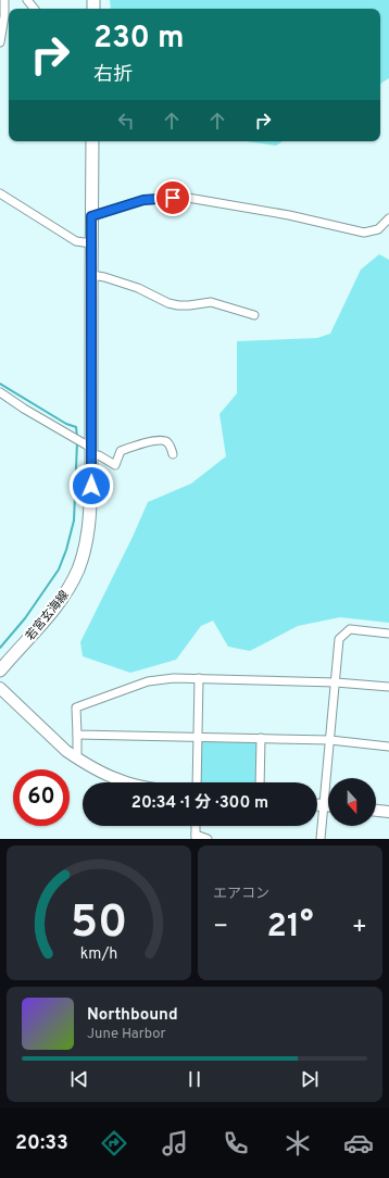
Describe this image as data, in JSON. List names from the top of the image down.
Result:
{
  "streets": {
    "main road": ["若宮玄海線"]
  },
  "north": "bottom",
  "page": {
    "turn": ["230 m", "右折"],
    "limit": "60",
    "trip": "20:34 · 1 分 · 300 m",
    "tile": "エアコン",
    "heat": ["−", "21°", "+"],
    "song": ["Northbound", "June Harbor"],
    "tabs": "20:33",
    "gauge": ["50", "km/h"]
  }
}
